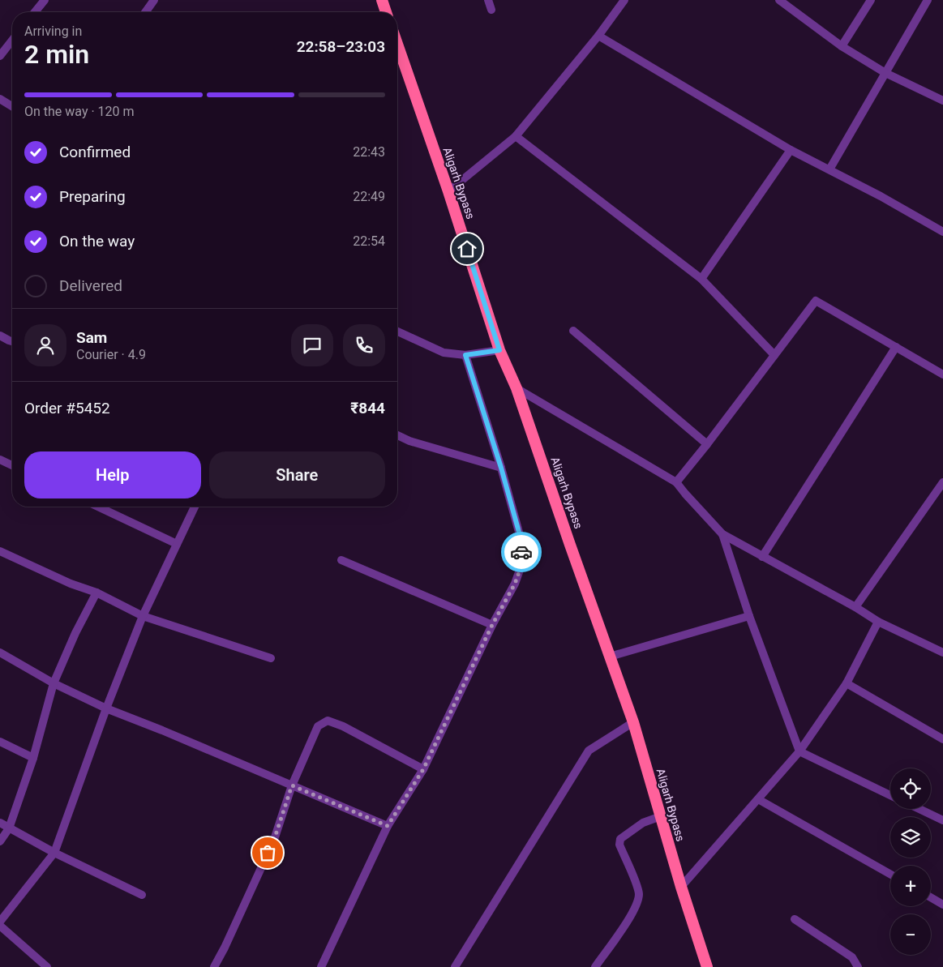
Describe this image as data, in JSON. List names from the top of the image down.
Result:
{
  "streets": {
    "highway": ["Aligarh Bypass"]
  },
  "page": {
    "heading": ["2 min", "Arriving in", "22:58–23:03"],
    "panel": [
      "Sam",
      "Courier · 4.9",
      "Order #5452",
      "₹844"
    ],
    "bar": "On the way · 120 m",
    "list": [
      ["Confirmed", "22:43"],
      ["Preparing", "22:49"],
      ["On the way", "22:54"],
      "Delivered"
    ],
    "buttons": ["Help", "Share"],
    "map_buttons": ["+", "−"]
  }
}
